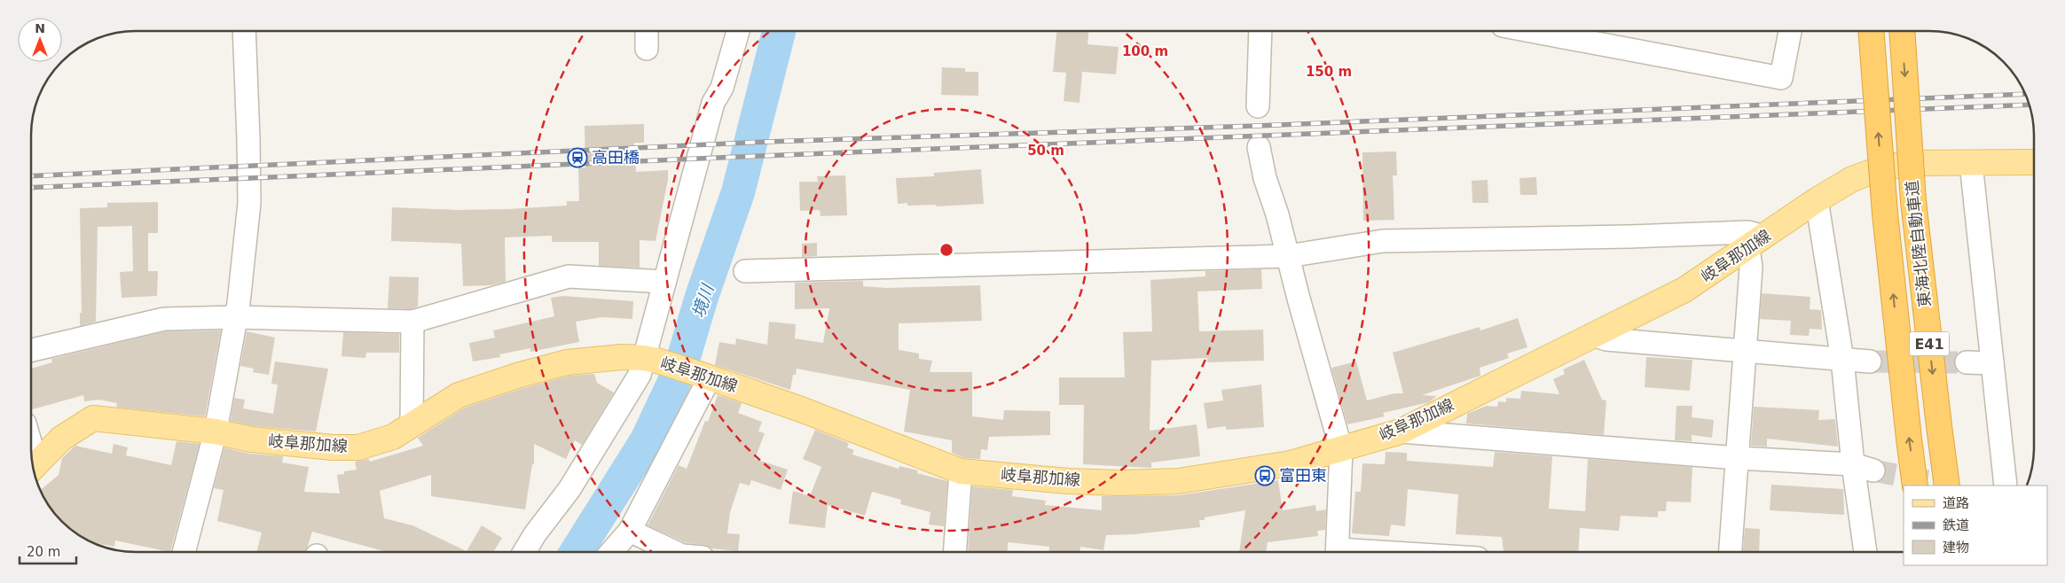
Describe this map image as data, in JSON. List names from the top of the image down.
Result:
{
  "streets": {
    "highway": ["東海北陸自動車道", "E41"],
    "main road": ["岐阜那加線"]
  },
  "water": ["境川"],
  "places": {
    "station": ["高田橋"],
    "bus stop": ["富田東"]
  },
  "legend": ["道路", "鉄道", "建物"],
  "scale_bar": "20 m",
  "north": "top",
  "rings": ["100 m", "150 m", "50 m"]
}
